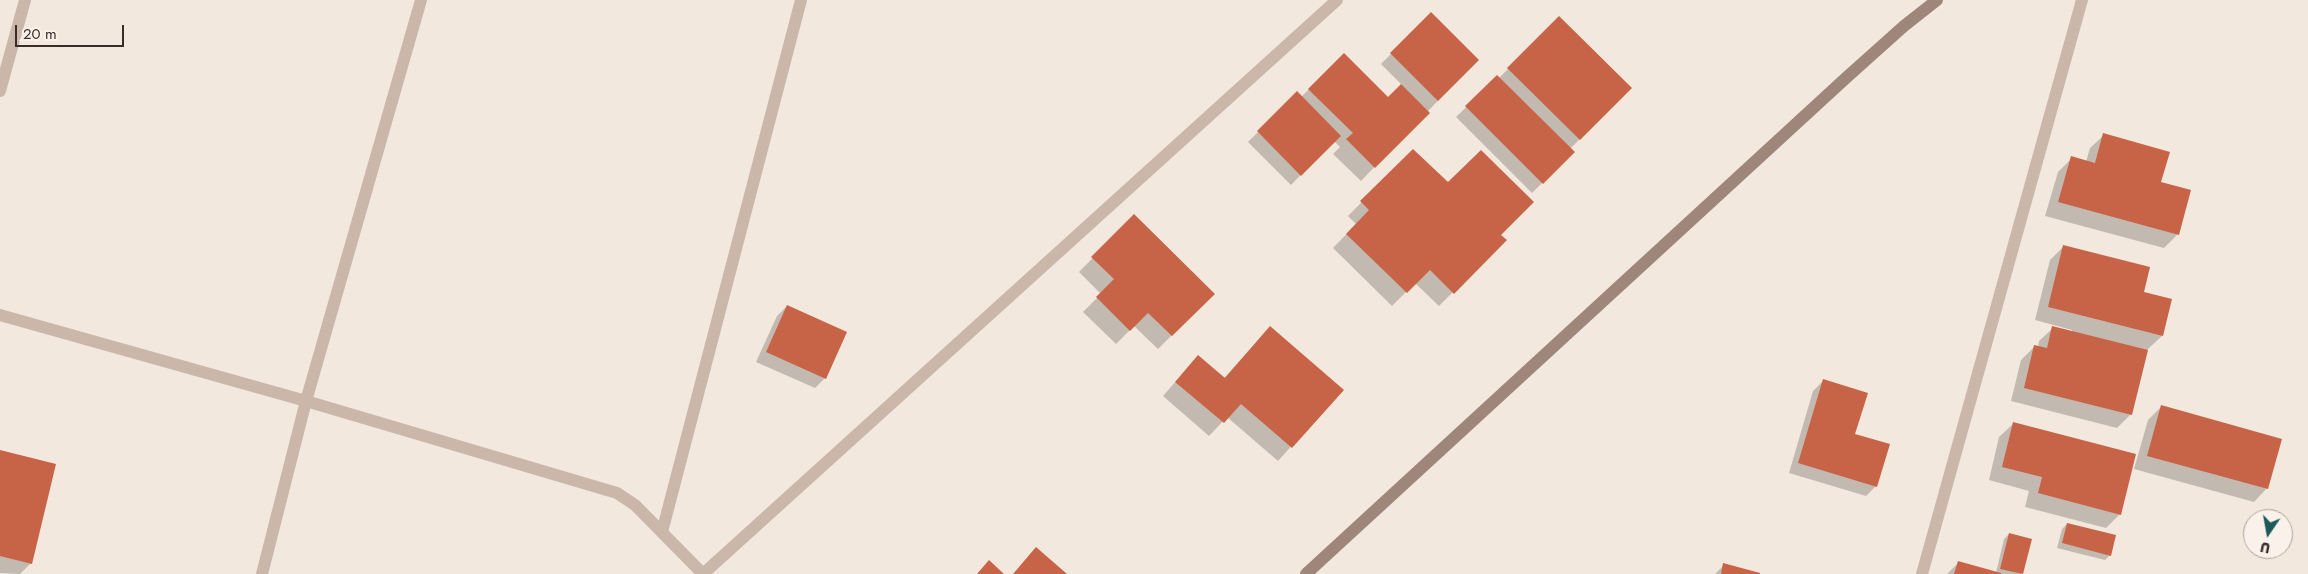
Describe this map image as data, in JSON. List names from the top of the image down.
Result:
{
  "scale_bar": "20 m",
  "north": "bottom"
}
